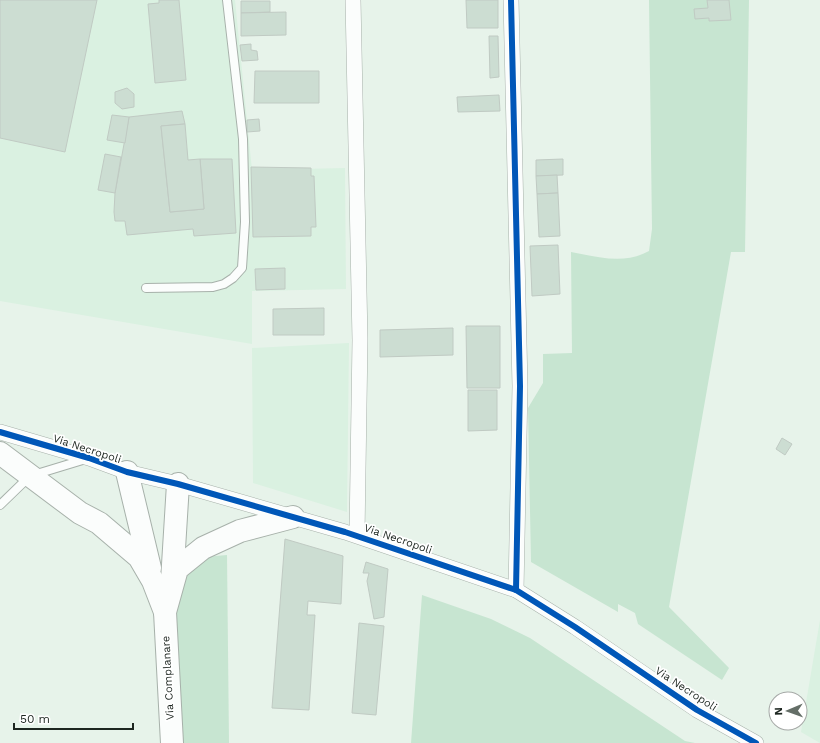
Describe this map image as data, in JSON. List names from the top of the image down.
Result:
{
  "streets": {
    "main road": ["Via Complanare"],
    "street": ["Via Necropoli"]
  },
  "scale_bar": "50 m",
  "north": "left"
}
